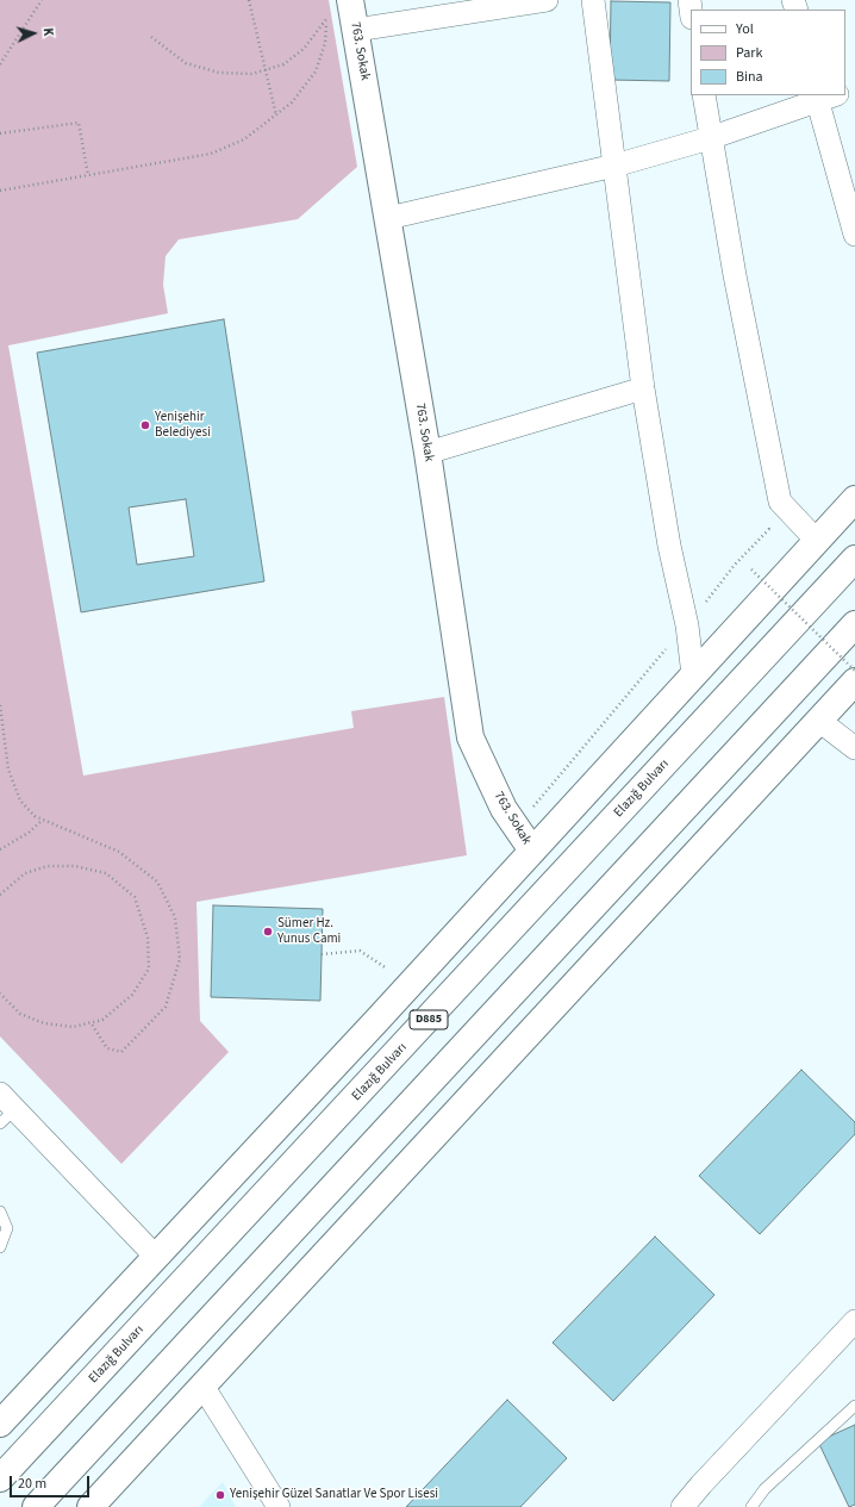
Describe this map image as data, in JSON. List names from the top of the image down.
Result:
{
  "streets": {
    "main road": ["763. Sokak", "Elazığ Bulvarı", "D885"]
  },
  "places": ["Yenişehir Belediyesi", "Sümer Hz. Yunus Cami", "Yenişehir Güzel Sanatlar Ve Spor Lisesi"],
  "legend": ["Yol", "Park", "Bina"],
  "scale_bar": "20 m",
  "north": "right"
}
